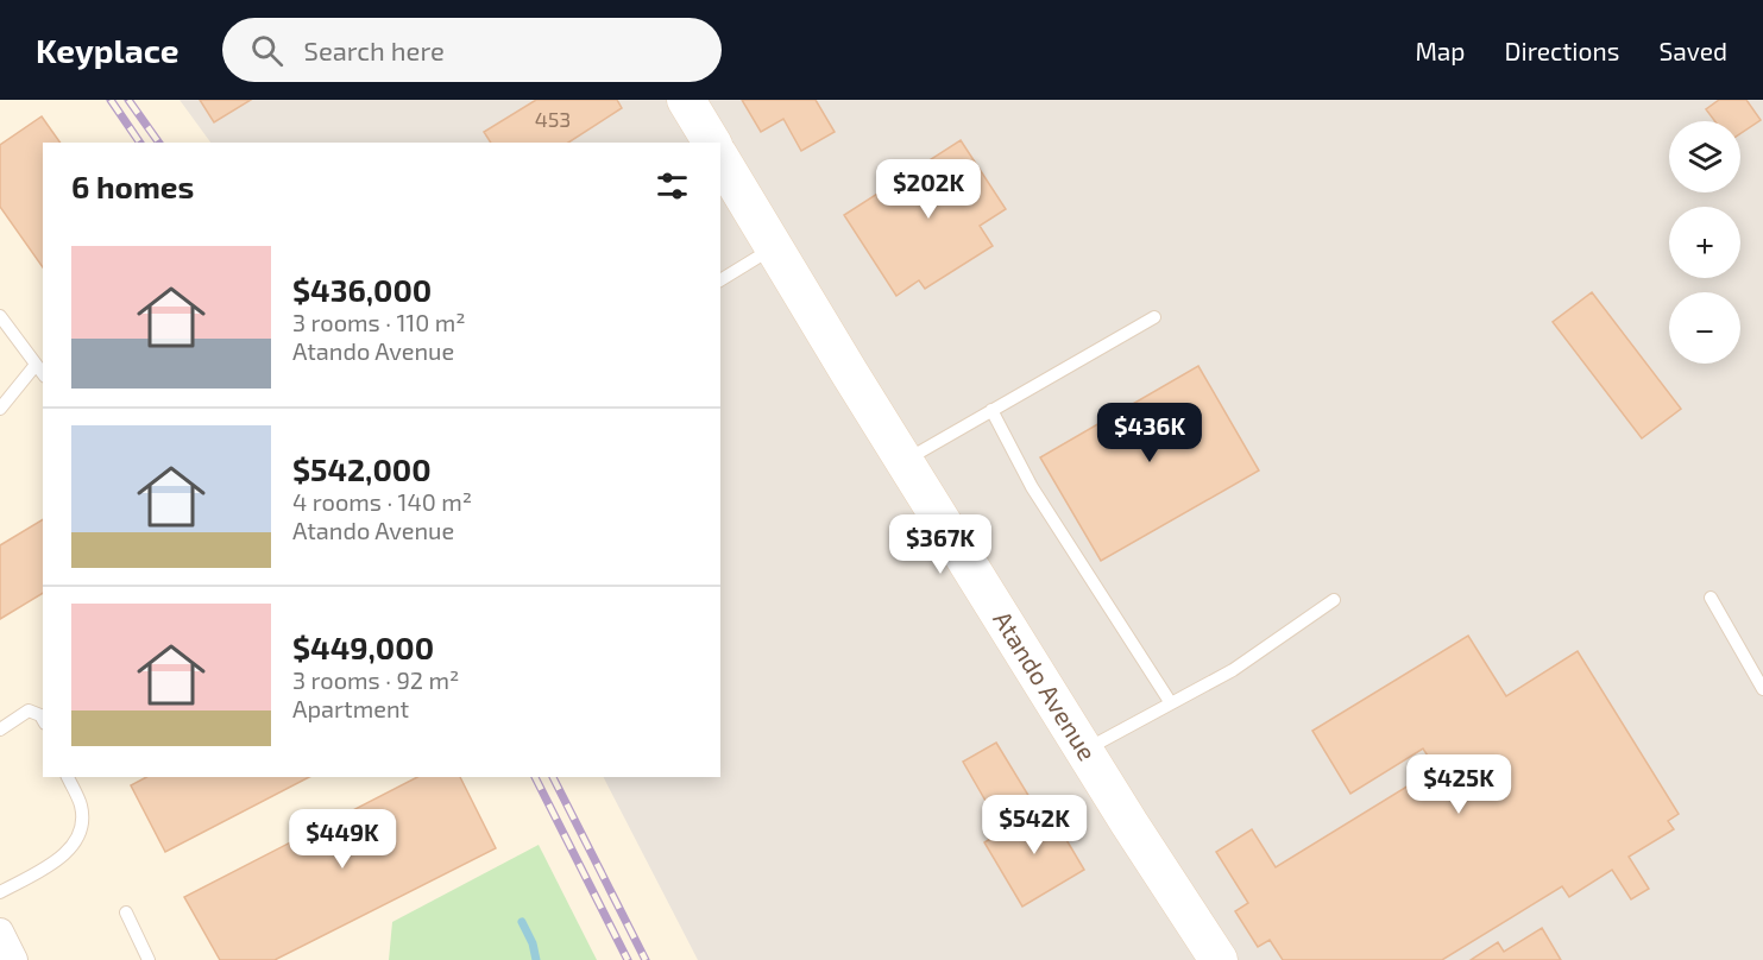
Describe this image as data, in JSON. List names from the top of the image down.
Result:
{
  "streets": {
    "main road": ["Atando Avenue"]
  },
  "house_numbers": ["453"],
  "page": {
    "header": "Keyplace",
    "search": "Search here",
    "nav": ["Map", "Directions", "Saved"],
    "map_buttons": ["+", "−"],
    "heading": "6 homes",
    "price": [
      "$202K",
      "$436K",
      "$367K",
      "$425K",
      "$542K",
      "$449K"
    ],
    "list": [
      {
        "name": "$436,000",
        "note": "3 rooms · 110 m² · Atando Avenue"
      },
      {
        "name": "$542,000",
        "note": "4 rooms · 140 m² · Atando Avenue"
      },
      {
        "name": "$449,000",
        "note": "3 rooms · 92 m² · Apartment"
      }
    ]
  }
}
